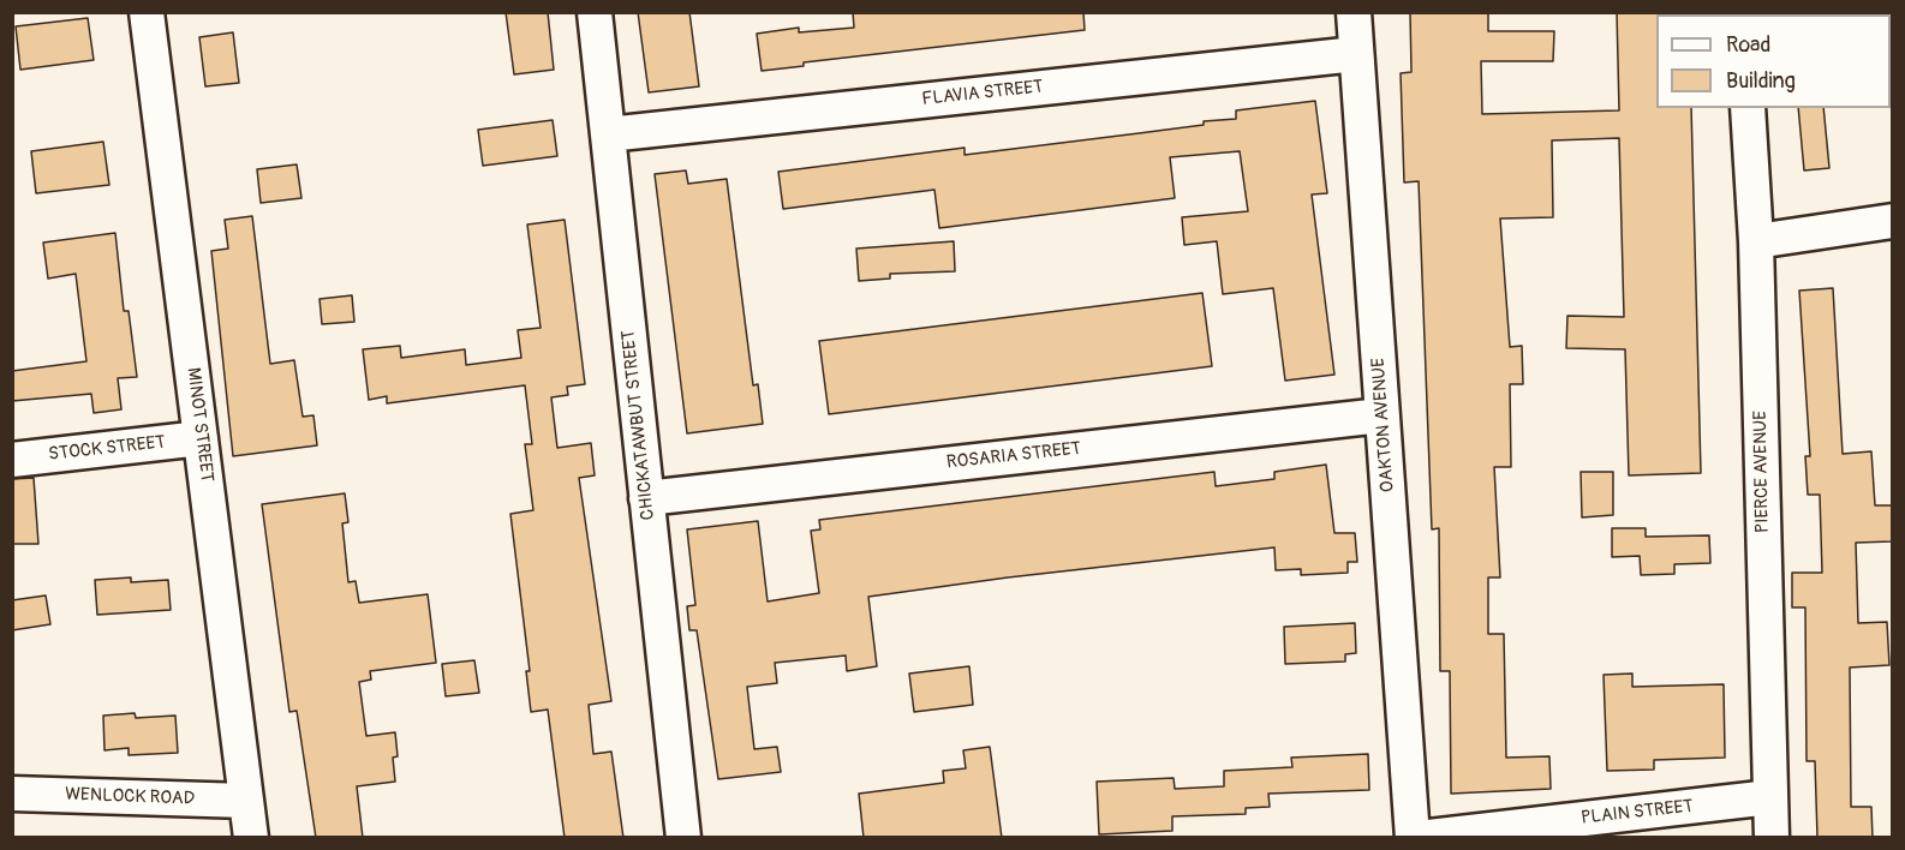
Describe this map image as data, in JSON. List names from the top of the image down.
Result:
{
  "streets": {
    "street": [
      "FLAVIA STREET",
      "MINOT STREET",
      "CHICKATAWBUT STREET",
      "OAKTON AVENUE",
      "STOCK STREET",
      "ROSARIA STREET",
      "PIERCE AVENUE",
      "WENLOCK ROAD",
      "PLAIN STREET"
    ]
  },
  "crossings": [
    ["FLAVIA STREET", "CHICKATAWBUT STREET"],
    ["FLAVIA STREET", "OAKTON AVENUE"],
    ["MINOT STREET", "STOCK STREET"],
    ["MINOT STREET", "WENLOCK ROAD"],
    ["CHICKATAWBUT STREET", "ROSARIA STREET"],
    ["OAKTON AVENUE", "ROSARIA STREET"],
    ["PIERCE AVENUE", "PLAIN STREET"]
  ],
  "legend": ["Road", "Building"]
}
